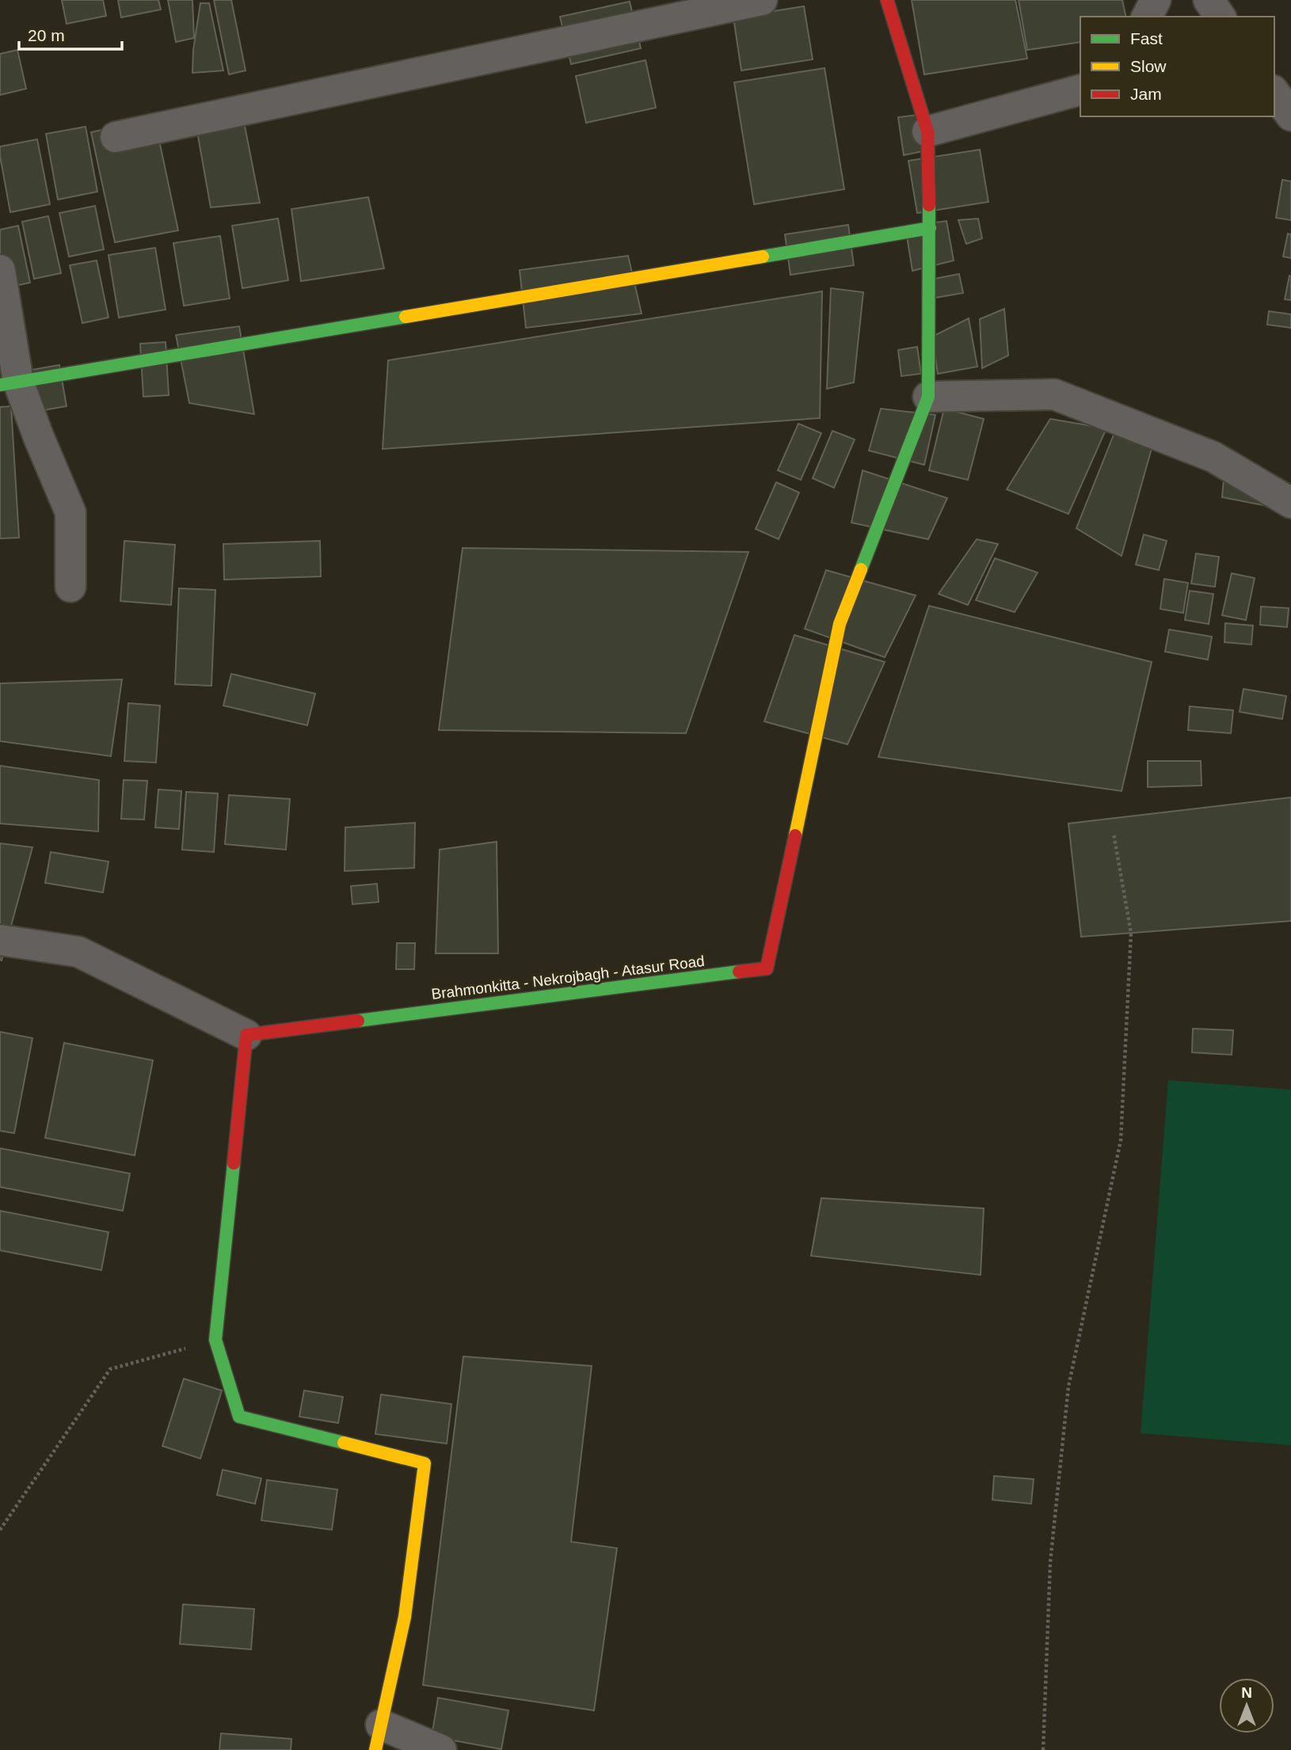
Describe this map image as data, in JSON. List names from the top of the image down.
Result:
{
  "streets": {
    "street": ["Brahmonkitta - Nekrojbagh - Atasur Road"]
  },
  "legend": ["Fast", "Slow", "Jam"],
  "scale_bar": "20 m",
  "north": "top"
}
